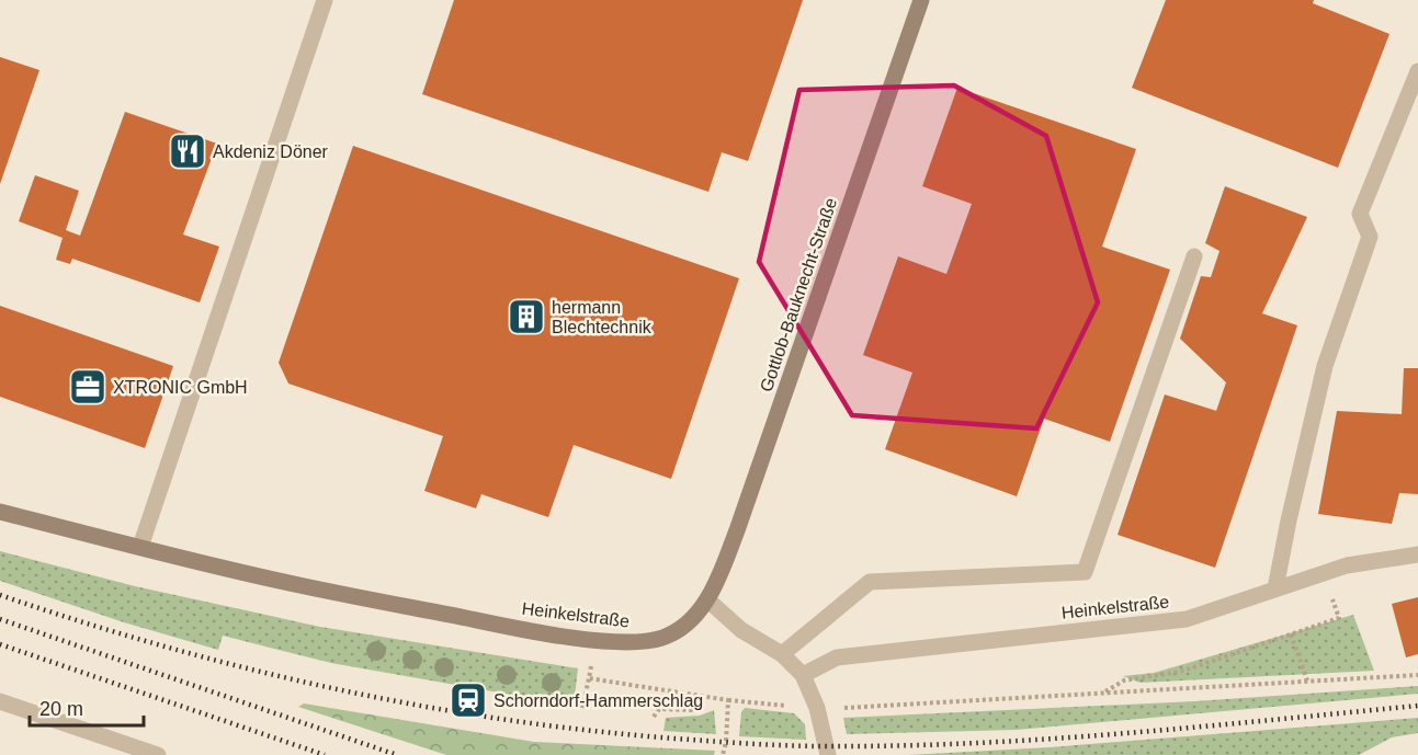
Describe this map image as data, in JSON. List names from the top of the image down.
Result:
{
  "streets": {
    "street": ["Gottlob-Bauknecht-Straße", "Heinkelstraße"]
  },
  "crossings": [
    ["Gottlob-Bauknecht-Straße", "Heinkelstraße"]
  ],
  "places": {
    "restaurant": ["Akdeniz Döner"],
    "building": ["hermann Blechtechnik"],
    "office": ["XTRONIC GmbH"],
    "station": ["Schorndorf-Hammerschlag"]
  },
  "scale_bar": "20 m"
}
